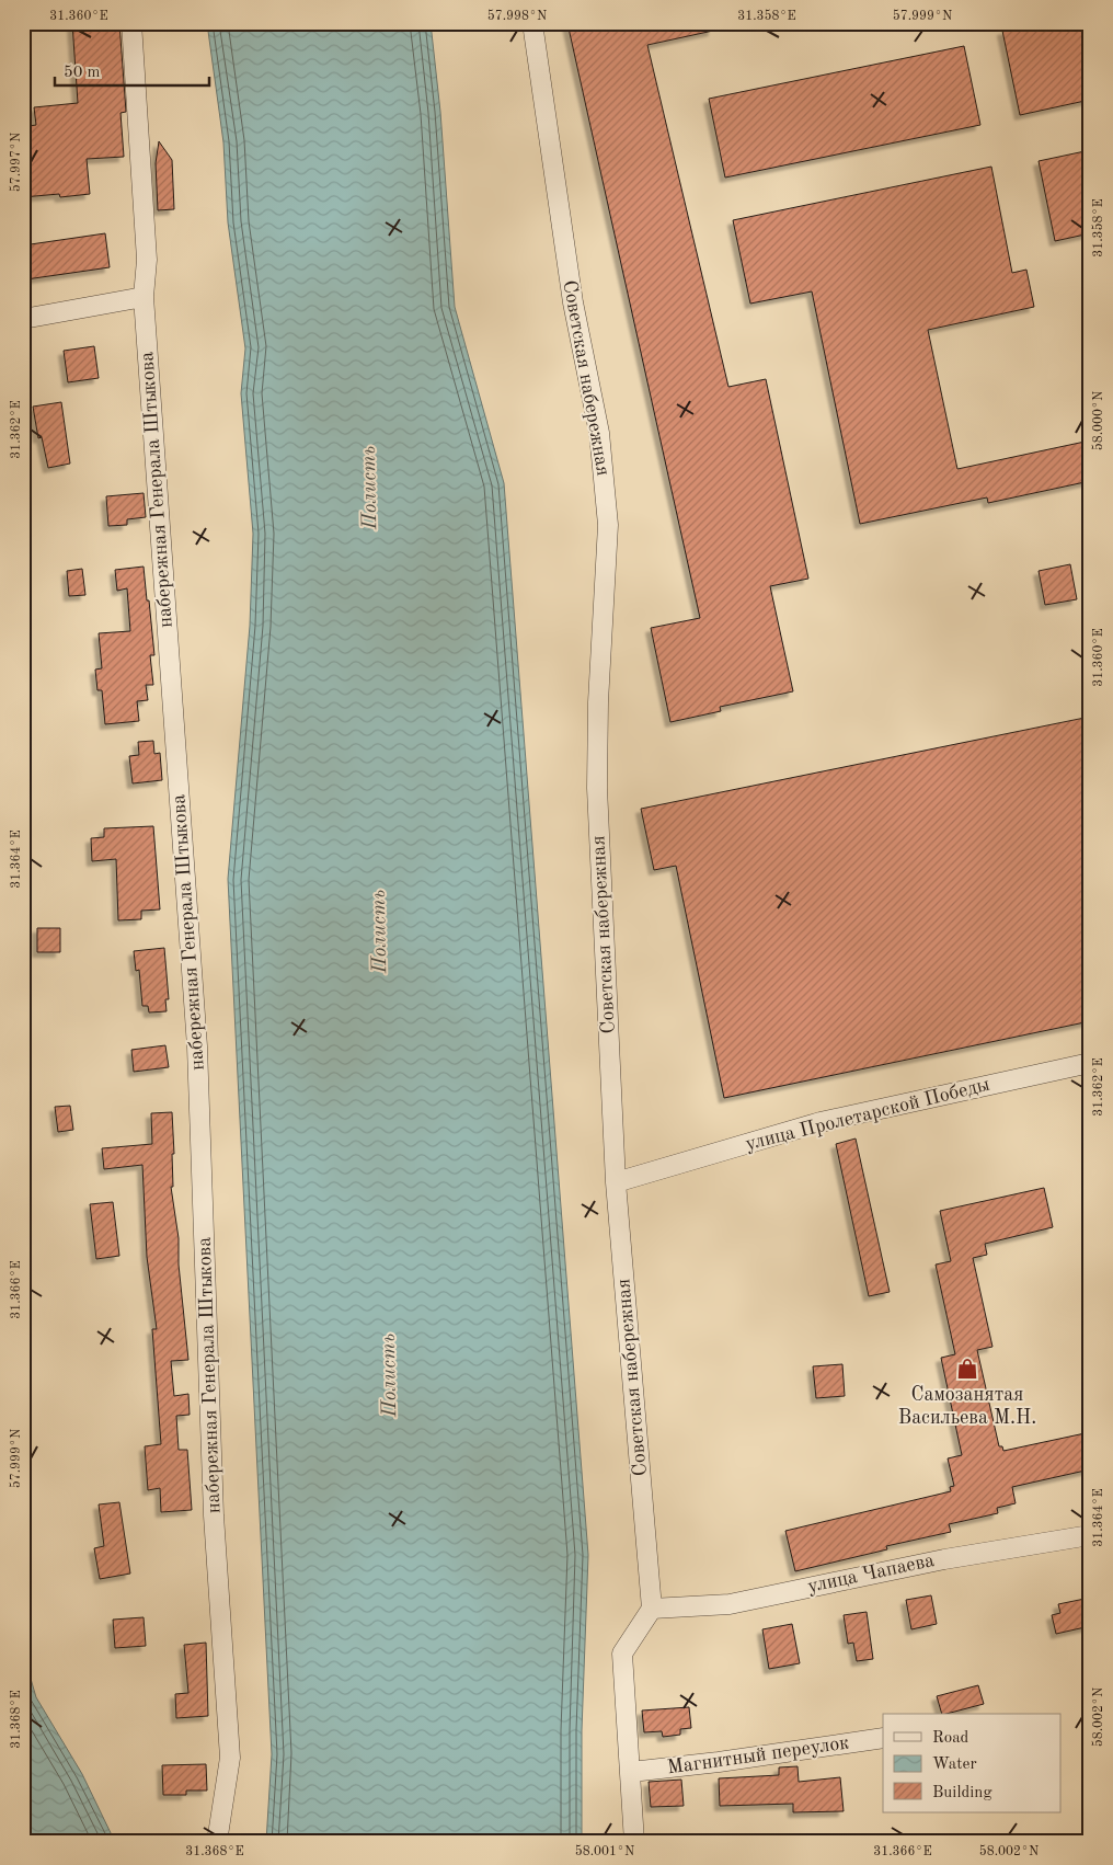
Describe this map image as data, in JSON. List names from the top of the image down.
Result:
{
  "streets": {
    "street": [
      "Советская набережная",
      "набережная Генерала Штыкова",
      "улица Пролетарской Победы",
      "улица Чапаева",
      "Магнитный переулок"
    ]
  },
  "crossings": [
    ["Советская набережная", "улица Пролетарской Победы"],
    ["Советская набережная", "улица Чапаева"]
  ],
  "water": ["Полисть"],
  "places": {
    "shop": ["Самозанятая Васильева М.Н."]
  },
  "legend": ["Road", "Water", "Building"],
  "scale_bar": "50 m",
  "coordinates": [
    "31.360°E",
    "57.998°N",
    "31.358°E",
    "57.999°N",
    "57.997°N",
    "58.000°N",
    "31.362°E",
    "31.364°E",
    "31.366°E",
    "58.002°N",
    "31.368°E",
    "58.001°N"
  ]
}
